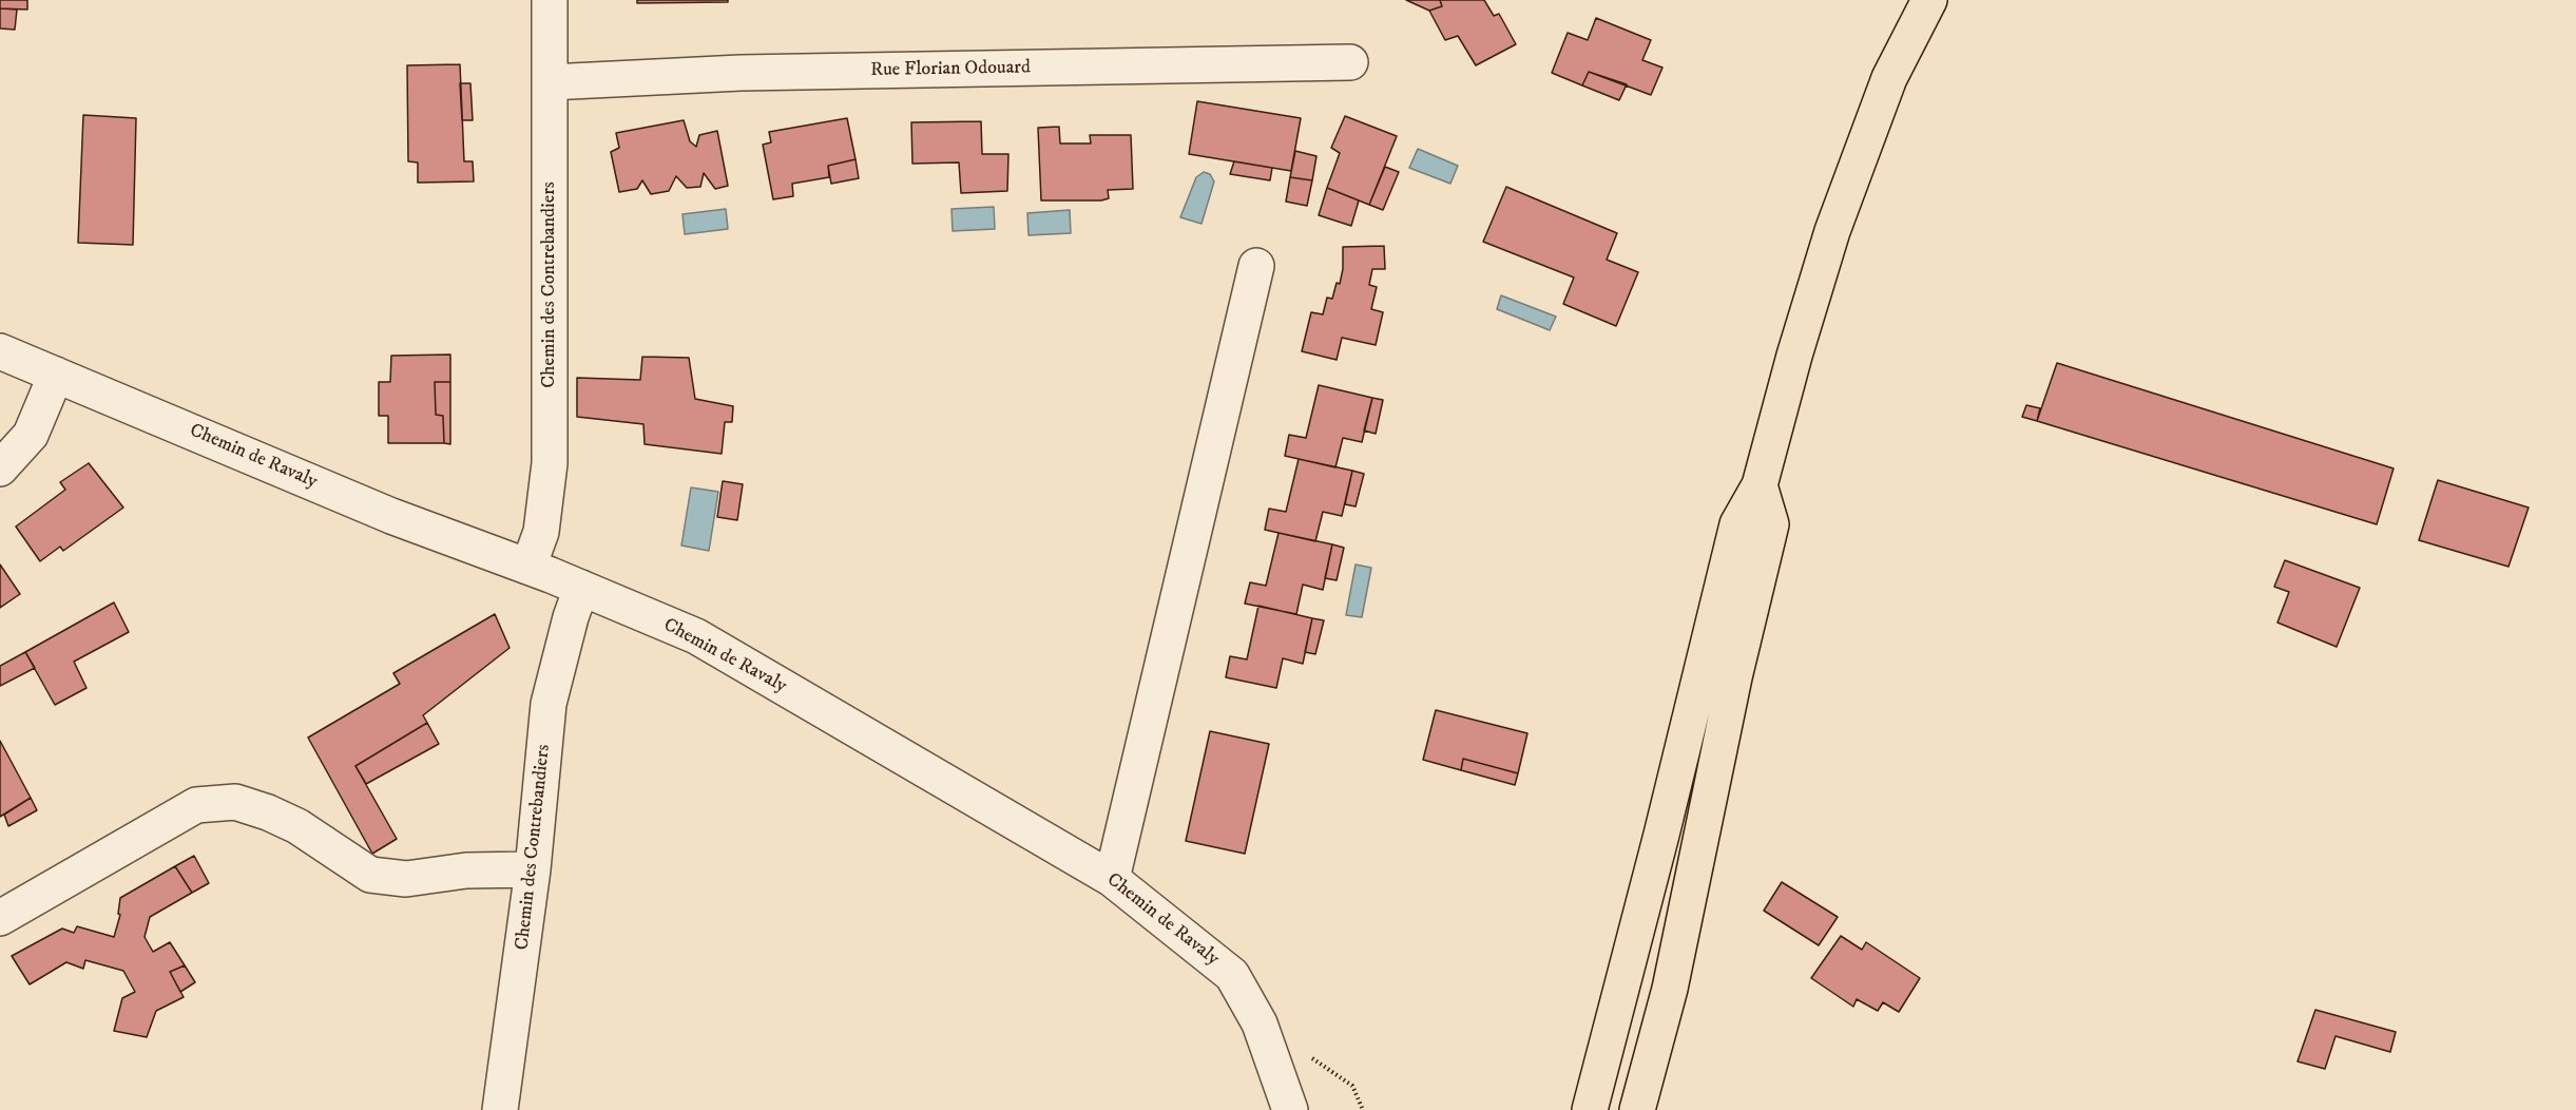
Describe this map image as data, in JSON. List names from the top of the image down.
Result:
{
  "streets": {
    "street": ["Rue Florian Odouard", "Chemin des Contrebandiers", "Chemin de Ravaly"]
  },
  "crossings": [
    ["Rue Florian Odouard", "Chemin des Contrebandiers"],
    ["Chemin des Contrebandiers", "Chemin de Ravaly"]
  ]
}
